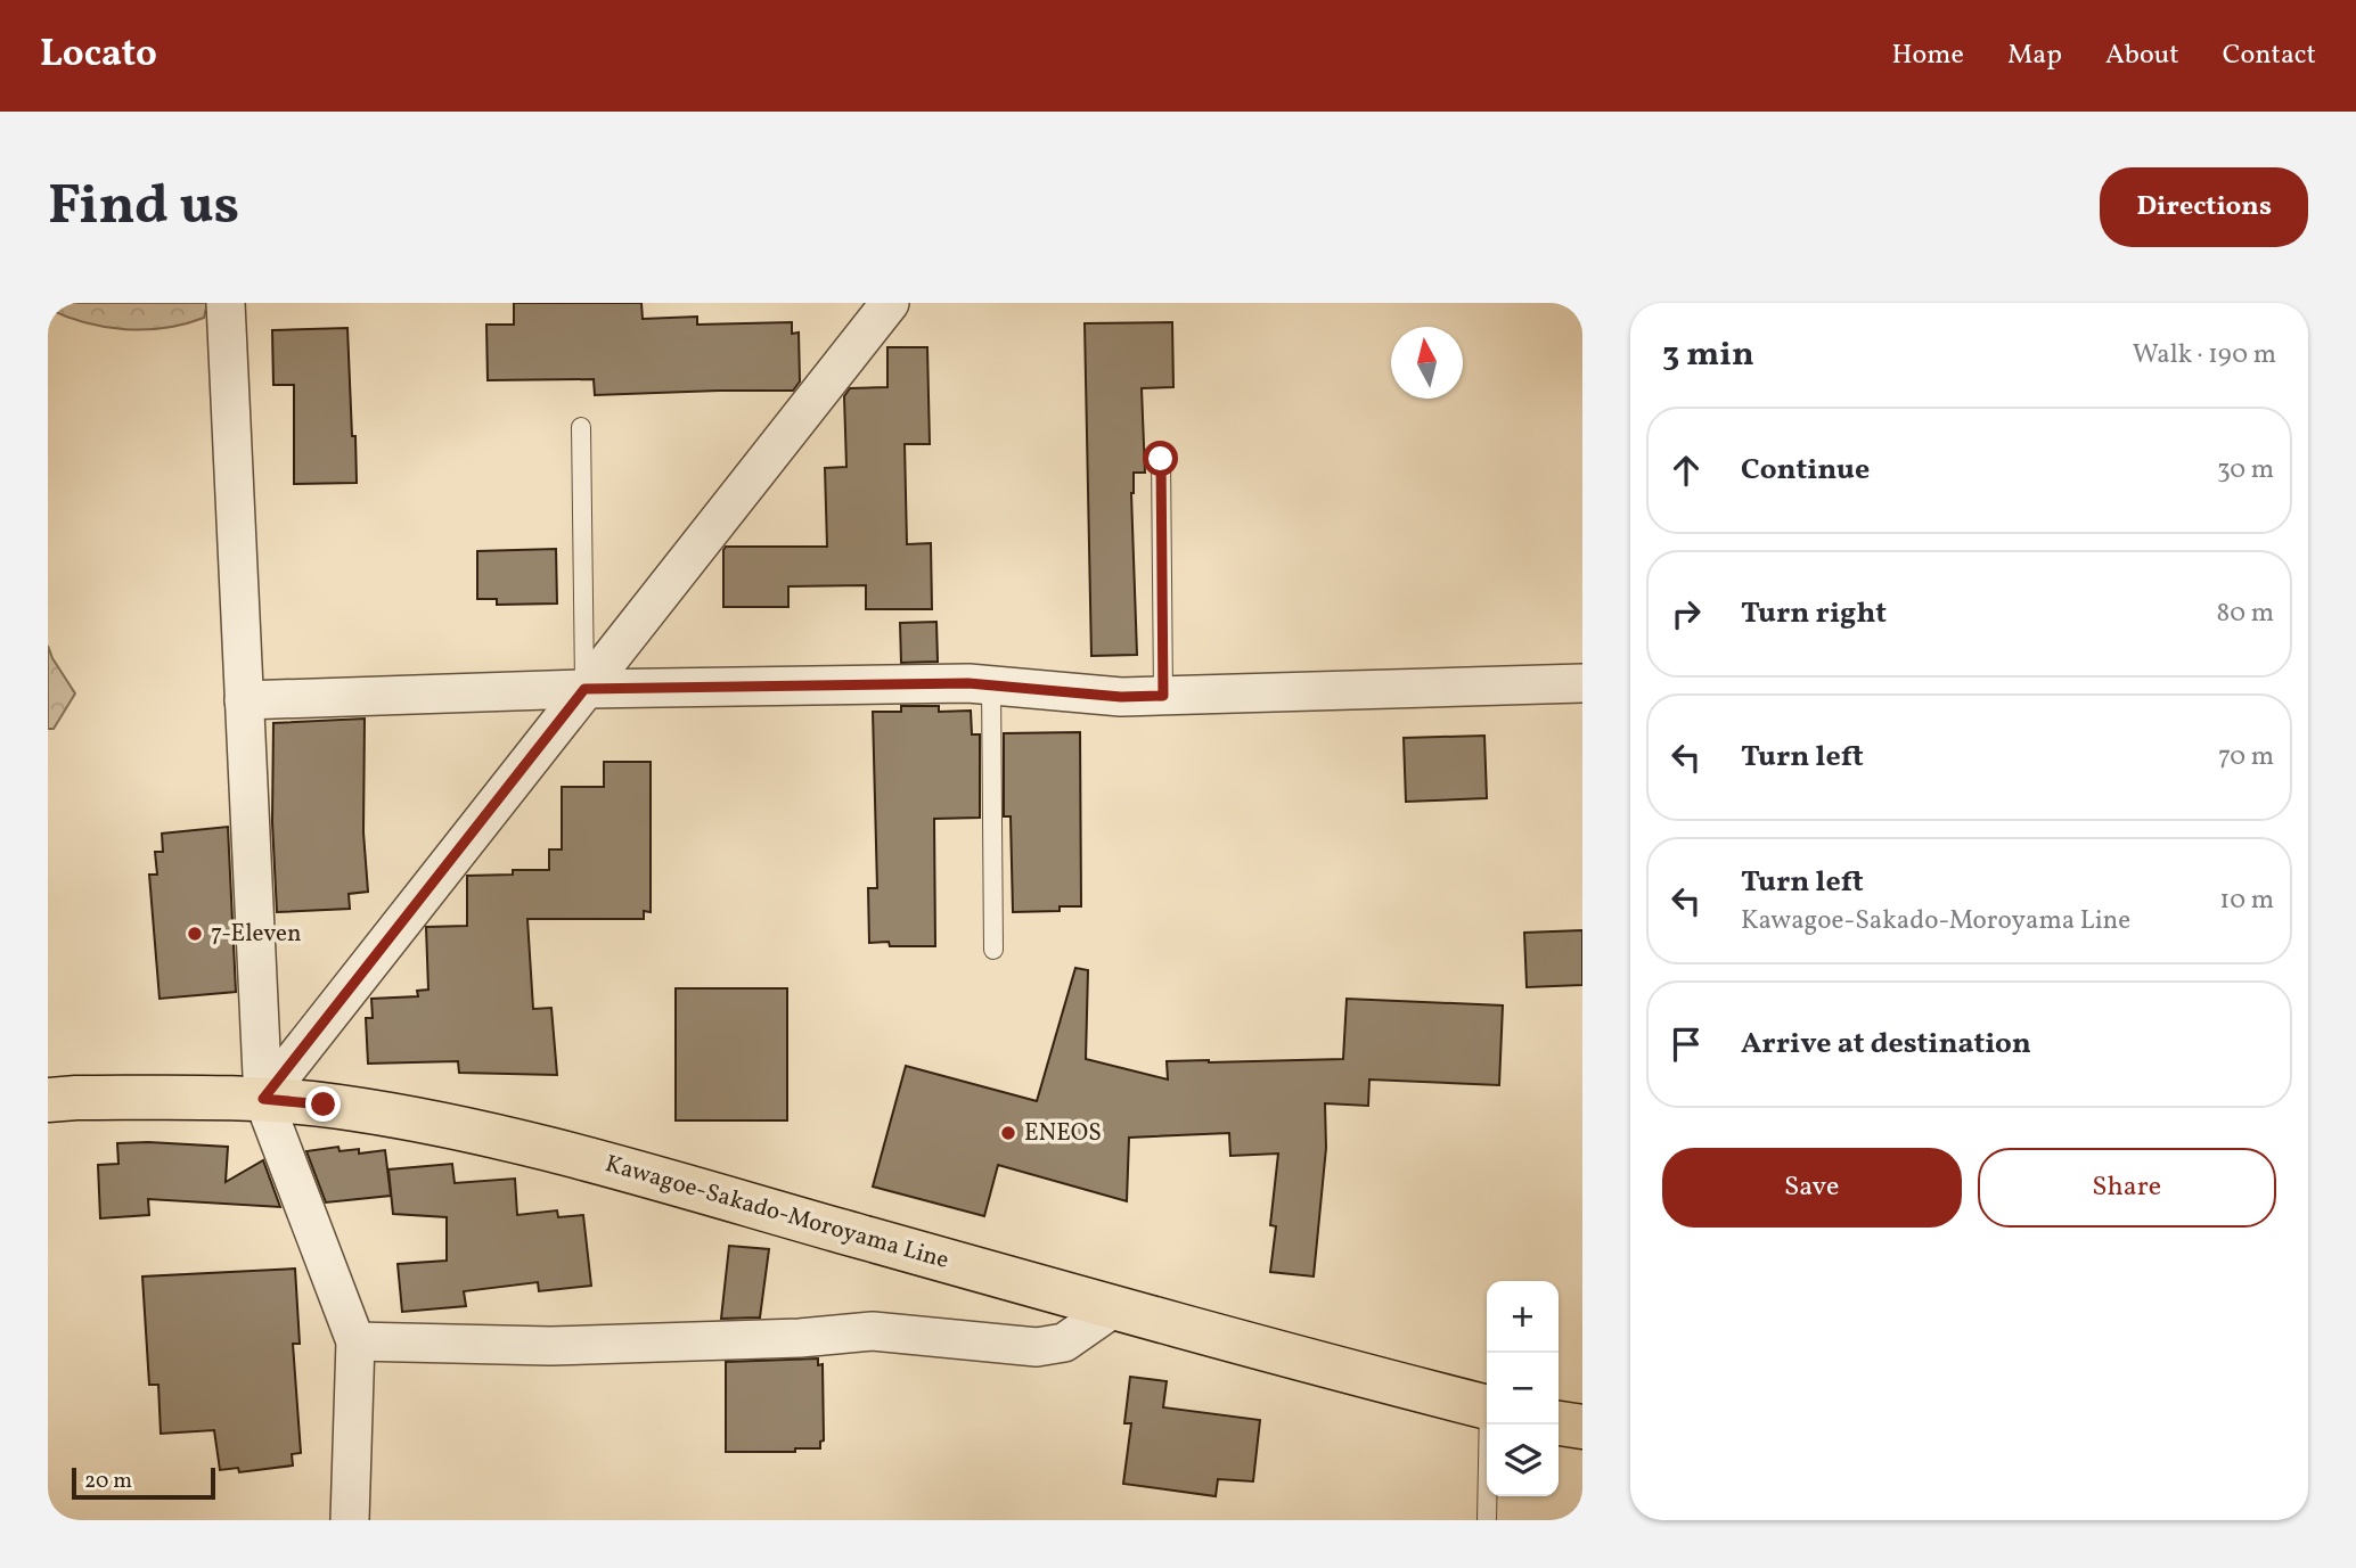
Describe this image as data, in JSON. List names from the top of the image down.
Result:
{
  "streets": {
    "main road": ["Kawagoe-Sakado-Moroyama Line"]
  },
  "places": ["7-Eleven", "ENEOS"],
  "scale_bar": "20 m",
  "north": "top",
  "page": {
    "header": "Locato",
    "nav": [
      "Home",
      "Map",
      "About",
      "Contact"
    ],
    "buttons": [
      "Directions",
      ["Save", "Share"]
    ],
    "title": "Find us",
    "heading": ["3 min", "Walk · 190 m"],
    "list": [
      ["Continue", "30 m"],
      ["Turn right", "80 m"],
      ["Turn left", "70 m"],
      ["Turn left", "Kawagoe-Sakado-Moroyama Line", "10 m"],
      "Arrive at destination"
    ],
    "map_buttons": ["+", "−"],
    "scale": "20 m"
  }
}
